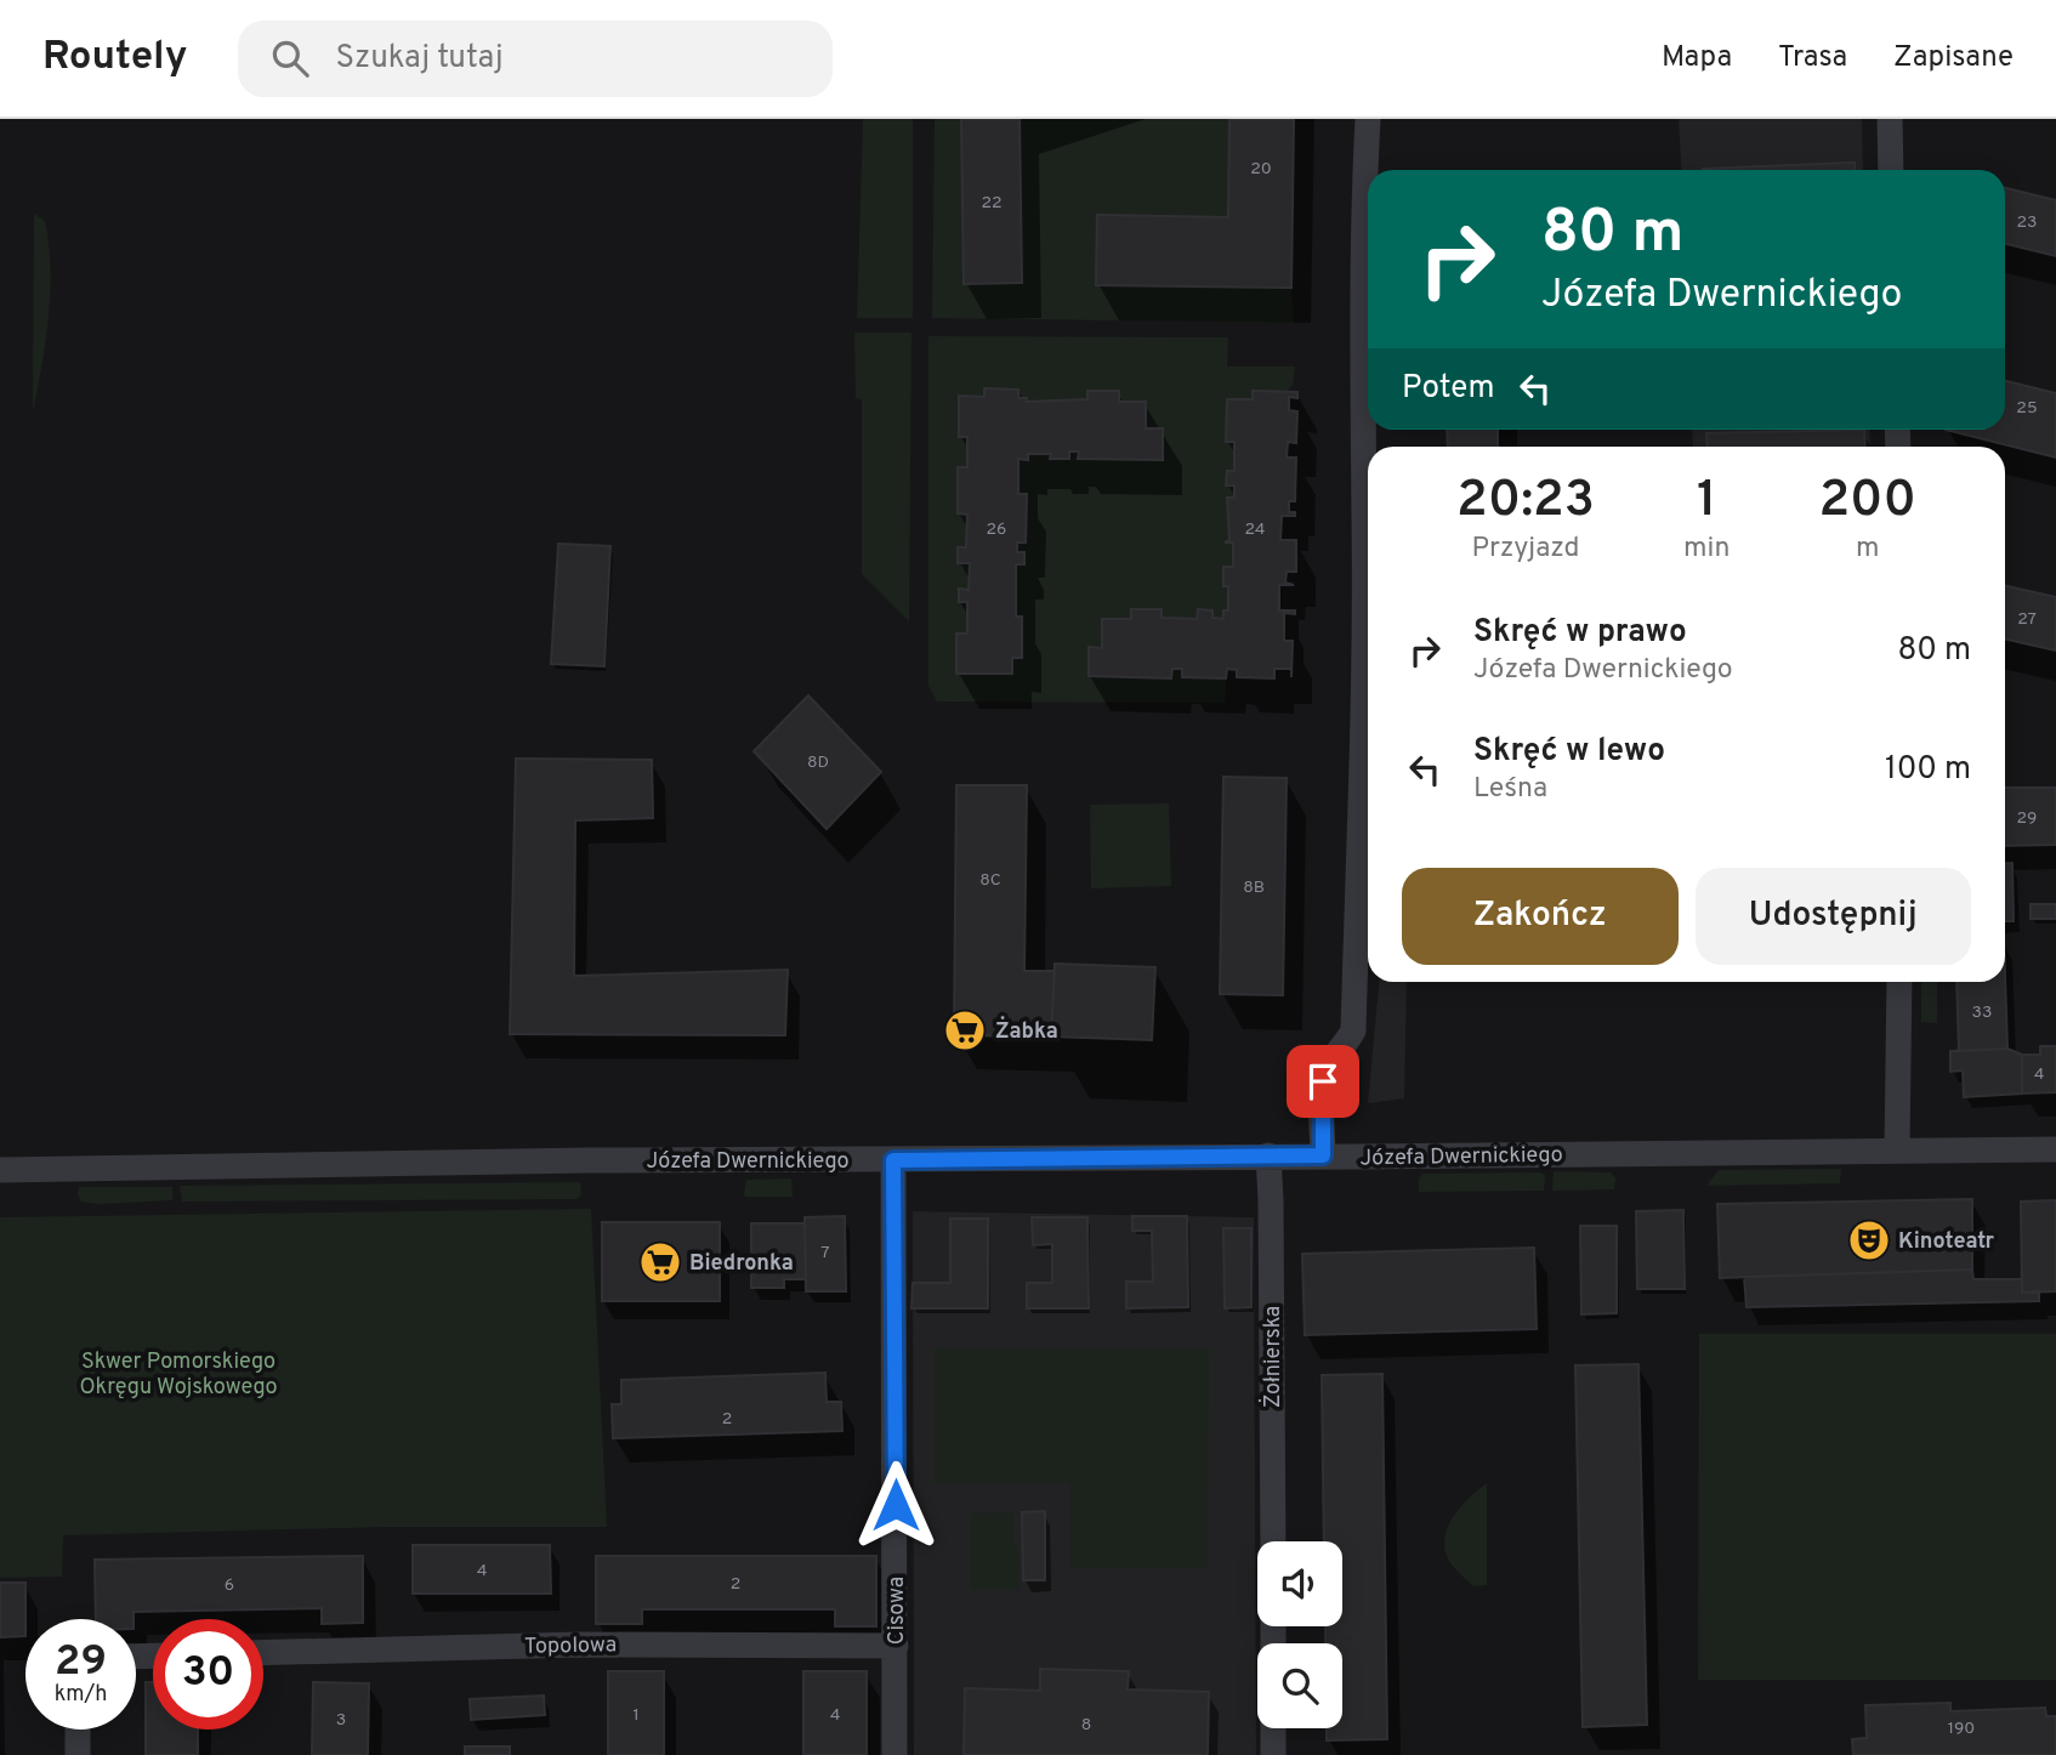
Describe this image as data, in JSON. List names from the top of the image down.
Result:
{
  "streets": {
    "street": [
      "Józefa Dwernickiego",
      "Żołnierska",
      "Cisowa",
      "Topolowa"
    ]
  },
  "crossings": [
    ["Józefa Dwernickiego", "Żołnierska"],
    ["Józefa Dwernickiego", "Cisowa"],
    ["Cisowa", "Topolowa"]
  ],
  "parks": ["Skwer Pomorskiego Okręgu Wojskowego"],
  "places": {
    "supermarket": ["Żabka", "Biedronka"],
    "theatre": ["Kinoteatr"]
  },
  "house_numbers": [
    "20",
    "22",
    "23",
    "25",
    "26",
    "24",
    "27",
    "8D",
    "29",
    "8C",
    "8B",
    "33",
    "4",
    "7",
    "2",
    "4",
    "2",
    "6",
    "1",
    "4",
    "3",
    "8",
    "190"
  ],
  "page": {
    "header": "Routely",
    "search": "Szukaj tutaj",
    "nav": ["Mapa", "Trasa", "Zapisane"],
    "turn": ["80 m", "Józefa Dwernickiego"],
    "then": "Potem",
    "eta": [
      "20:23",
      "Przyjazd",
      "1",
      "min",
      "200",
      "m"
    ],
    "list": [
      {
        "name": "Skręć w prawo",
        "note": "Józefa Dwernickiego",
        "value": "80 m"
      },
      {
        "name": "Skręć w lewo",
        "note": "Leśna",
        "value": "100 m"
      }
    ],
    "buttons": ["Zakończ", "Udostępnij"],
    "speed": "29 km/h",
    "limit": "30"
  }
}
